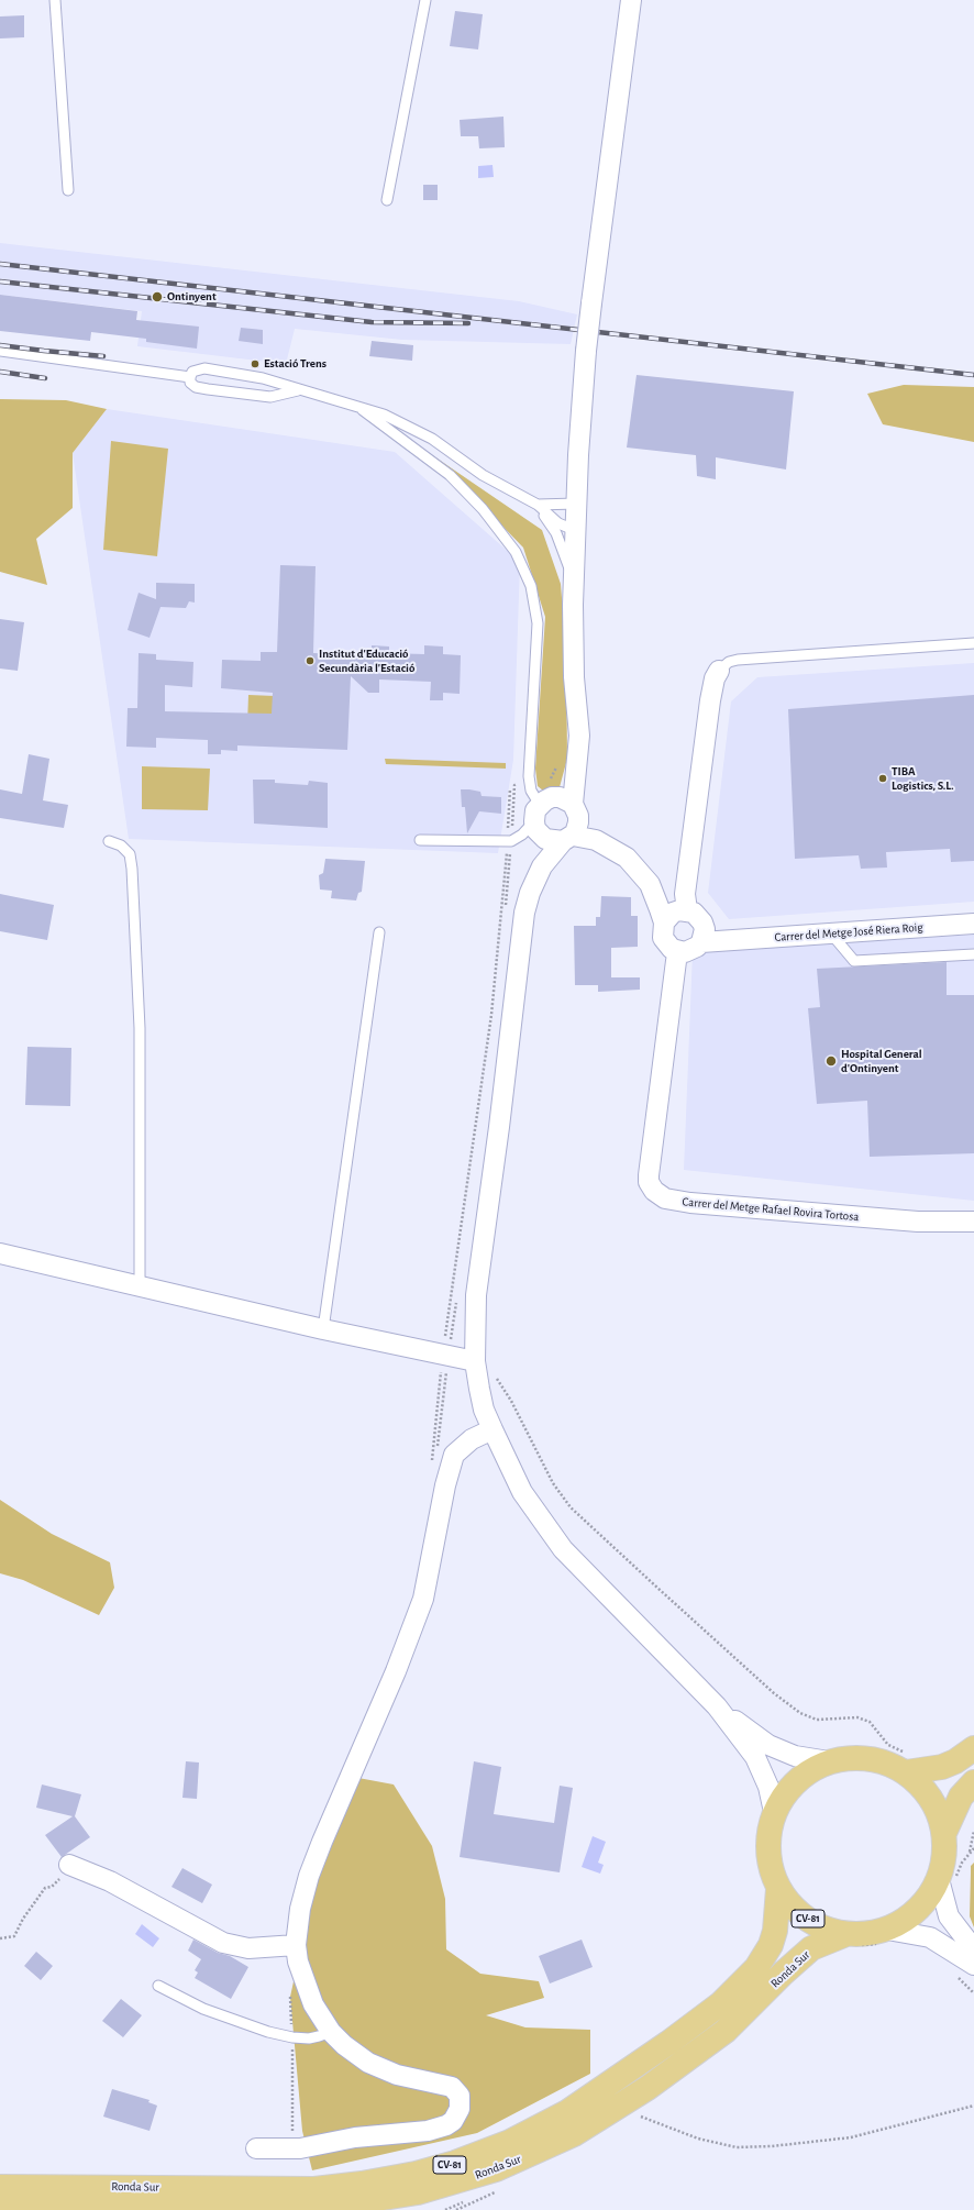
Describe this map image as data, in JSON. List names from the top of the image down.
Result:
{
  "streets": {
    "main road": ["CV-81", "Ronda Sur"],
    "street": ["Carrer del Metge José Riera Roig", "Carrer del Metge Rafael Rovira Tortosa"]
  },
  "crossings": [
    ["Carrer del Metge José Riera Roig", "Carrer del Metge Rafael Rovira Tortosa"],
    ["CV-81", "Ronda Sur"]
  ],
  "places": [
    "Ontinyent",
    "Estació Trens",
    "Institut d'Educació Secundària l'Estació",
    "TIBA Logistics, S.L.",
    "Hospital General d'Ontinyent"
  ]
}
